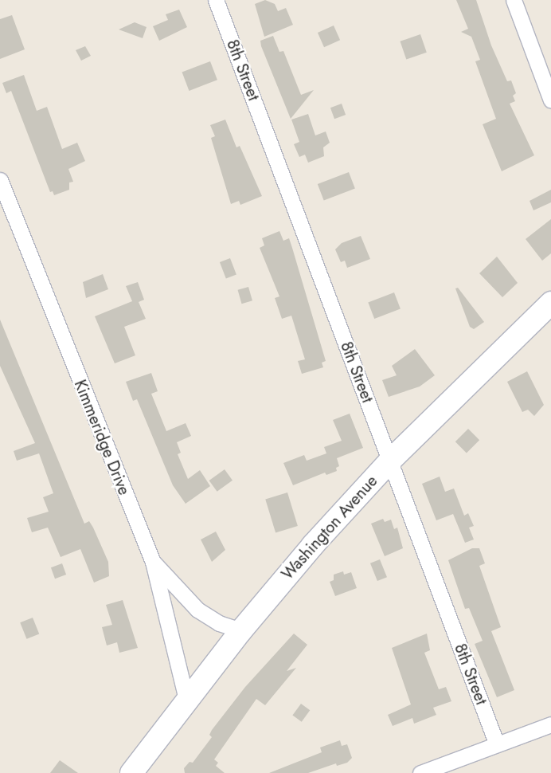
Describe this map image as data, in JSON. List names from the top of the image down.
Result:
{
  "streets": {
    "street": ["8th Street", "Kimmeridge Drive", "Washington Avenue"]
  },
  "crossings": [
    ["8th Street", "Washington Avenue"],
    ["Kimmeridge Drive", "Washington Avenue"]
  ]
}
